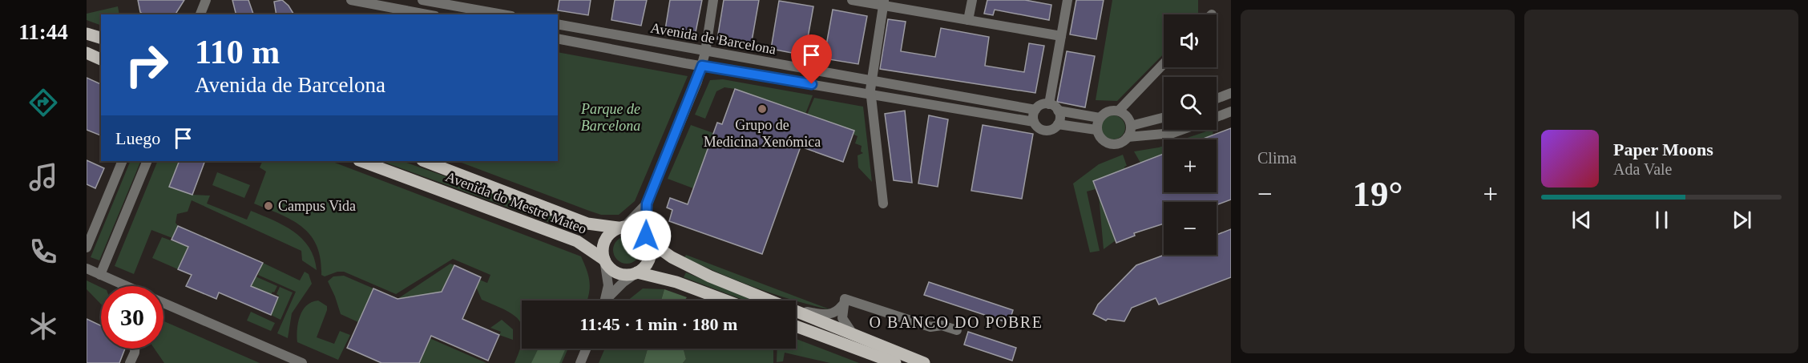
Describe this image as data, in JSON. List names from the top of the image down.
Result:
{
  "streets": {
    "main road": ["Avenida do Mestre Mateo"],
    "street": ["Avenida de Barcelona"]
  },
  "districts": ["O BANCO DO POBRE"],
  "parks": ["Parque de Barcelona"],
  "places": ["Grupo de Medicina Xenómica", "Campus Vida"],
  "page": {
    "tabs": "11:44",
    "tile": "Clima",
    "map_buttons": ["+", "−"],
    "turn": ["110 m", "Avenida de Barcelona"],
    "then": "Luego",
    "song": ["Paper Moons", "Ada Vale"],
    "heat": ["−", "19°", "+"],
    "limit": "30",
    "trip": "11:45 · 1 min · 180 m"
  }
}
